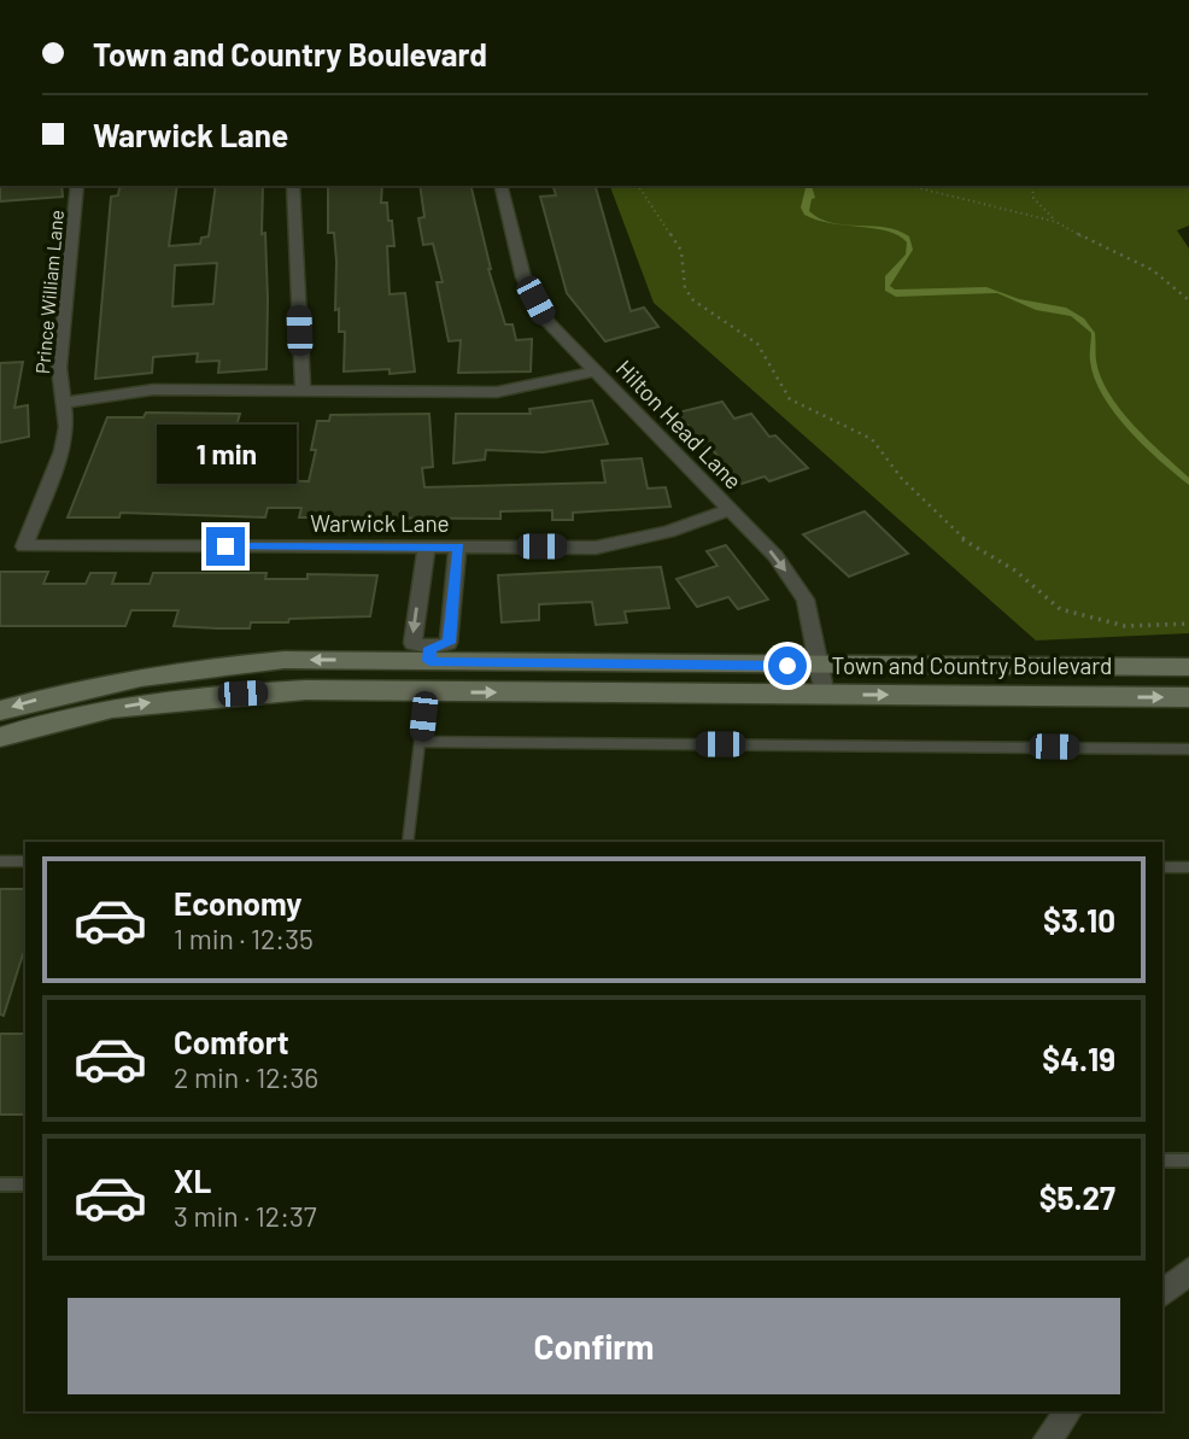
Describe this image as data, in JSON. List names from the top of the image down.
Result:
{
  "streets": {
    "main road": ["Town and Country Boulevard"],
    "street": ["Prince William Lane", "Hilton Head Lane", "Warwick Lane"]
  },
  "crossings": [
    ["Prince William Lane", "Warwick Lane"],
    ["Hilton Head Lane", "Warwick Lane"],
    ["Hilton Head Lane", "Town and Country Boulevard"]
  ],
  "page": {
    "banner": ["Town and Country Boulevard", "Warwick Lane"],
    "bubble": "1 min",
    "list": [
      {
        "name": "Economy",
        "note": "1 min · 12:35",
        "value": "$3.10"
      },
      {
        "name": "Comfort",
        "note": "2 min · 12:36",
        "value": "$4.19"
      },
      {
        "name": "XL",
        "note": "3 min · 12:37",
        "value": "$5.27"
      }
    ],
    "buttons": "Confirm"
  }
}
